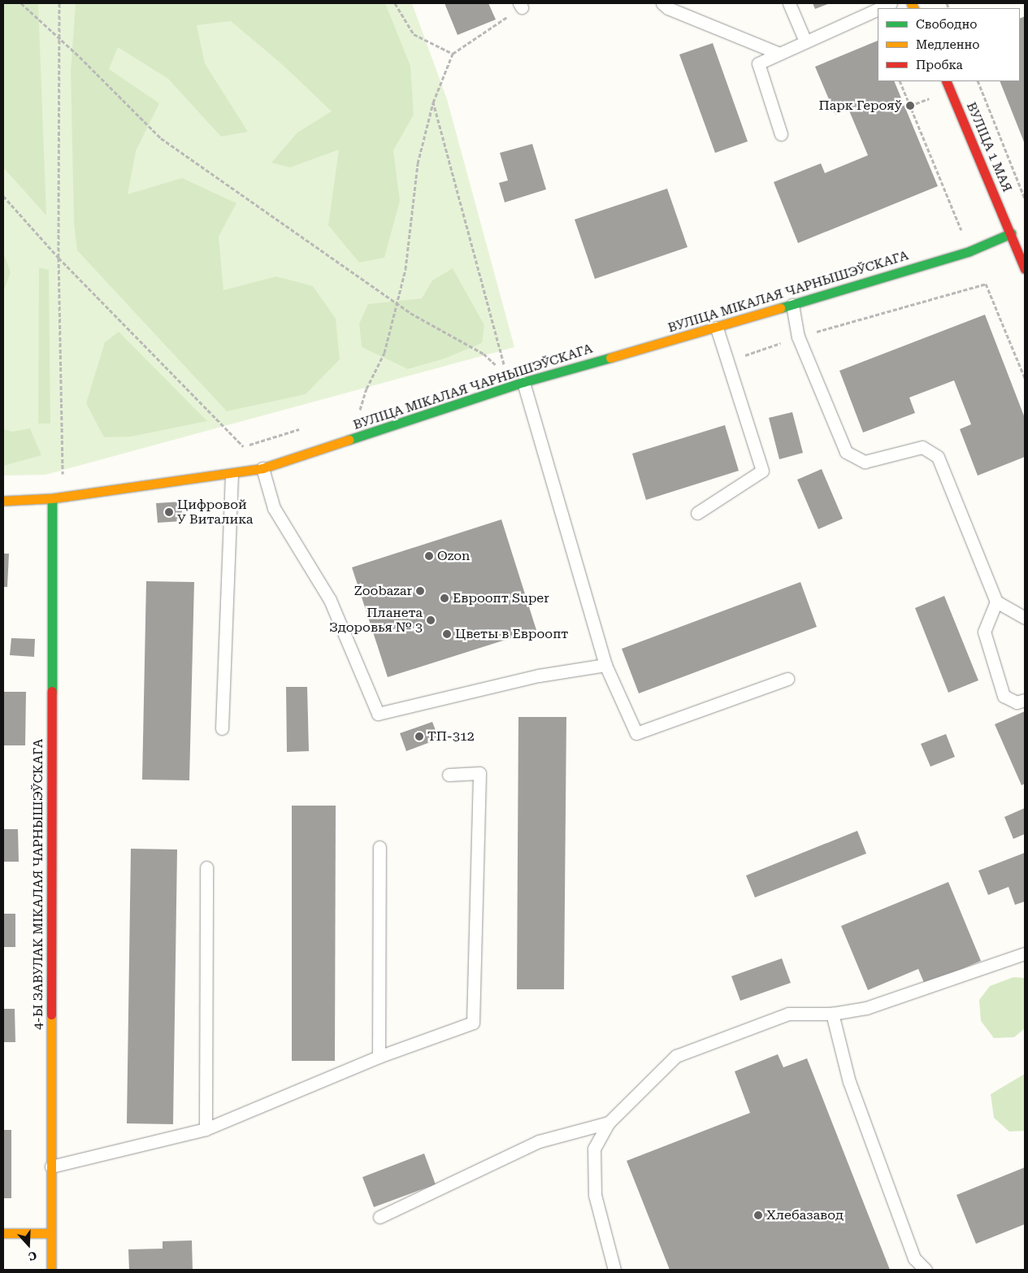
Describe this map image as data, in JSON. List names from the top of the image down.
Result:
{
  "streets": {
    "street": ["ВУЛІЦА 1 МАЯ", "ВУЛІЦА МІКАЛАЯ ЧАРНЫШЭЎСКАГА", "4-Ы ЗАВУЛАК МІКАЛАЯ ЧАРНЫШЭЎСКАГА"]
  },
  "crossings": [
    ["ВУЛІЦА 1 МАЯ", "ВУЛІЦА МІКАЛАЯ ЧАРНЫШЭЎСКАГА"],
    ["ВУЛІЦА МІКАЛАЯ ЧАРНЫШЭЎСКАГА", "4-Ы ЗАВУЛАК МІКАЛАЯ ЧАРНЫШЭЎСКАГА"]
  ],
  "places": [
    "Парк Герояў",
    "Цифровой У Виталика",
    "Ozon",
    "Zoobazar",
    "Евроопт Super",
    "Планета Здоровья № 3",
    "Цветы в Евроопт",
    "ТП-312",
    "Хлебазавод"
  ],
  "legend": ["Свободно", "Медленно", "Пробка"],
  "north": "bottom"
}
